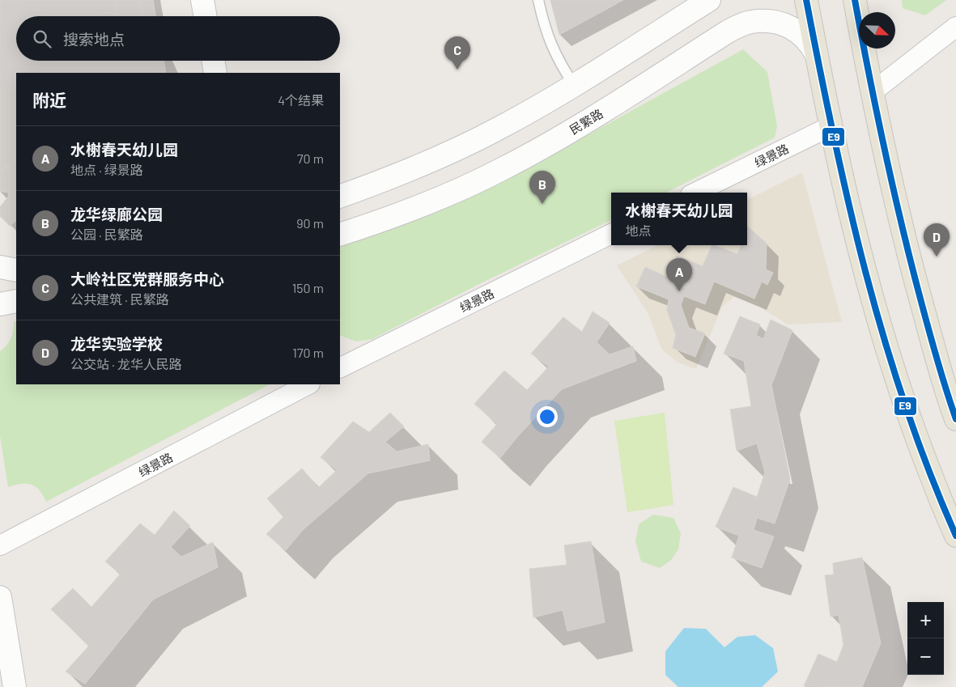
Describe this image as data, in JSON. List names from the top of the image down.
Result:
{
  "streets": {
    "main road": ["民繁路"],
    "street": ["绿景路"]
  },
  "lines": ["transit line E9"],
  "north": "bottom right",
  "page": {
    "search": "搜索地点",
    "pins": [
      "C",
      "B",
      "D",
      "A"
    ],
    "heading": ["附近", "4个结果"],
    "list": [
      {
        "mark": "A",
        "name": "水榭春天幼儿园",
        "note": "地点 · 绿景路",
        "value": "70 m"
      },
      {
        "mark": "B",
        "name": "龙华绿廊公园",
        "note": "公园 · 民繁路",
        "value": "90 m"
      },
      {
        "mark": "C",
        "name": "大岭社区党群服务中心",
        "note": "公共建筑 · 民繁路",
        "value": "150 m"
      },
      {
        "mark": "D",
        "name": "龙华实验学校",
        "note": "公交站 · 龙华人民路",
        "value": "170 m"
      }
    ],
    "popup": ["水榭春天幼儿园", "地点"],
    "map_buttons": ["+", "−"]
  }
}
